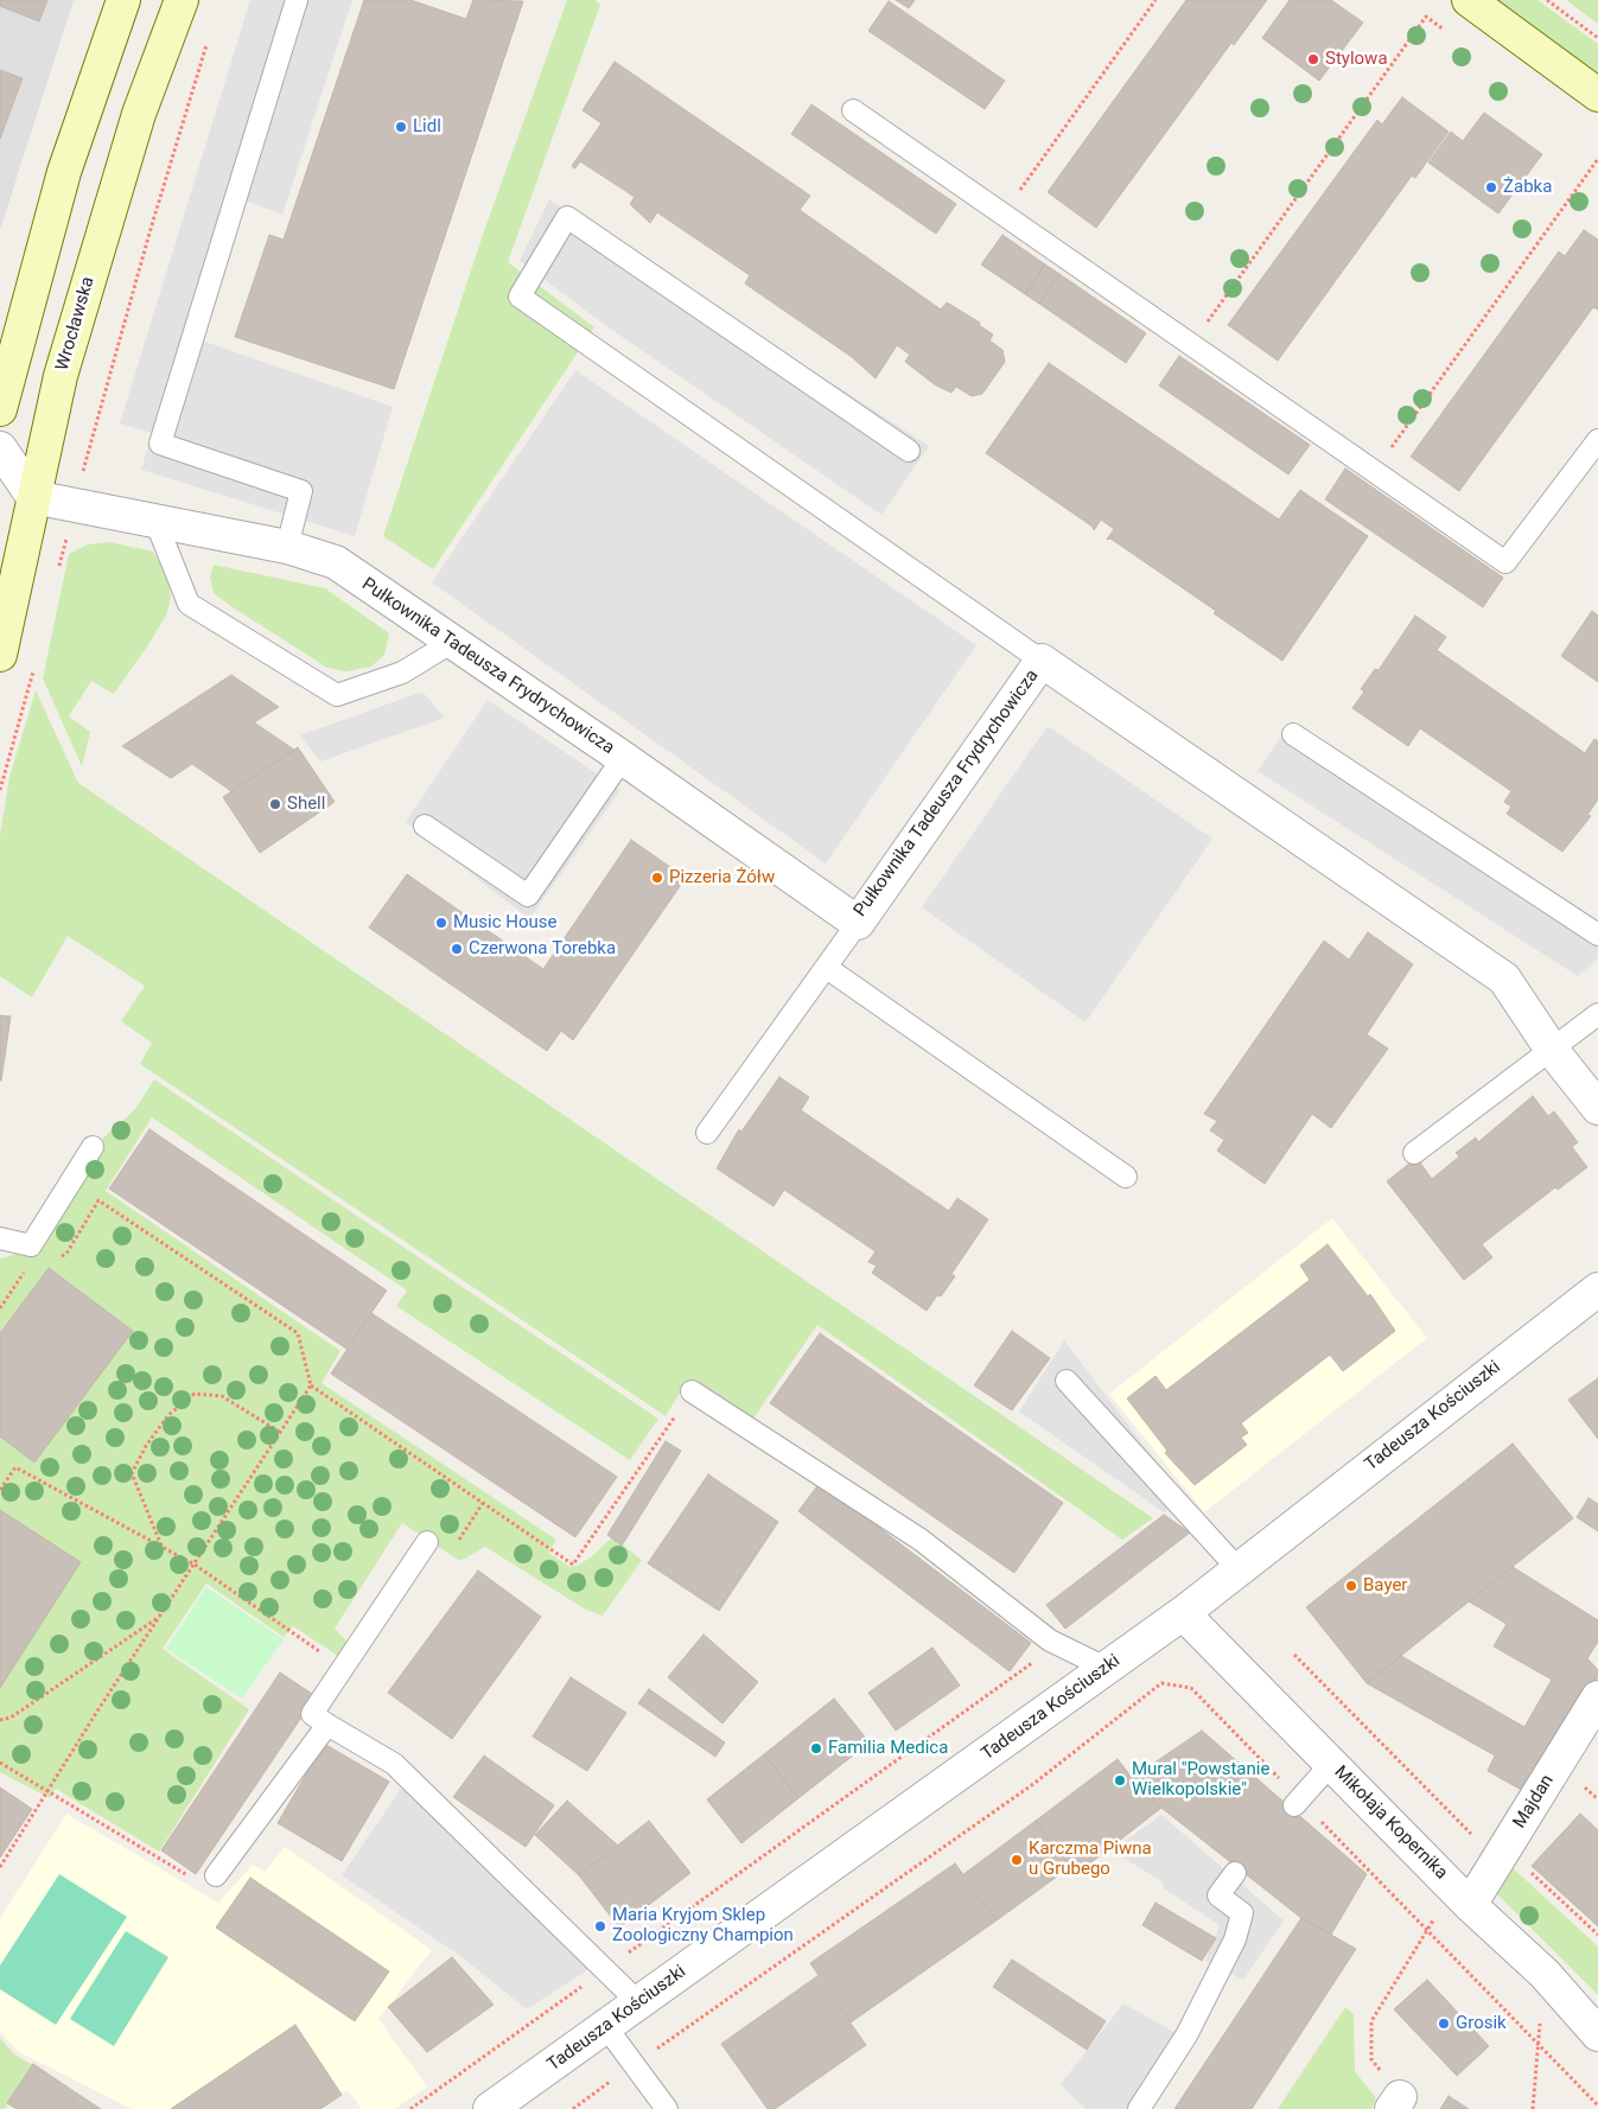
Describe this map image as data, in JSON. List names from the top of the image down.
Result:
{
  "streets": {
    "main road": ["Wrocławska"],
    "street": [
      "Pułkownika Tadeusza Frydrychowicza",
      "Tadeusza Kościuszki",
      "Majdan",
      "Mikołaja Kopernika"
    ]
  },
  "crossings": [
    ["Wrocławska", "Pułkownika Tadeusza Frydrychowicza"],
    ["Tadeusza Kościuszki", "Mikołaja Kopernika"],
    ["Majdan", "Mikołaja Kopernika"]
  ],
  "places": [
    "Stylowa",
    "Lidl",
    "Żabka",
    "Shell",
    "Pizzeria Żółw",
    "Music House",
    "Czerwona Torebka",
    "Bayer",
    "Familia Medica",
    "Mural \"Powstanie Wielkopolskie\"",
    "Karczma Piwna u Grubego",
    "Maria Kryjom Sklep Zoologiczny Champion",
    "Grosik"
  ]
}
